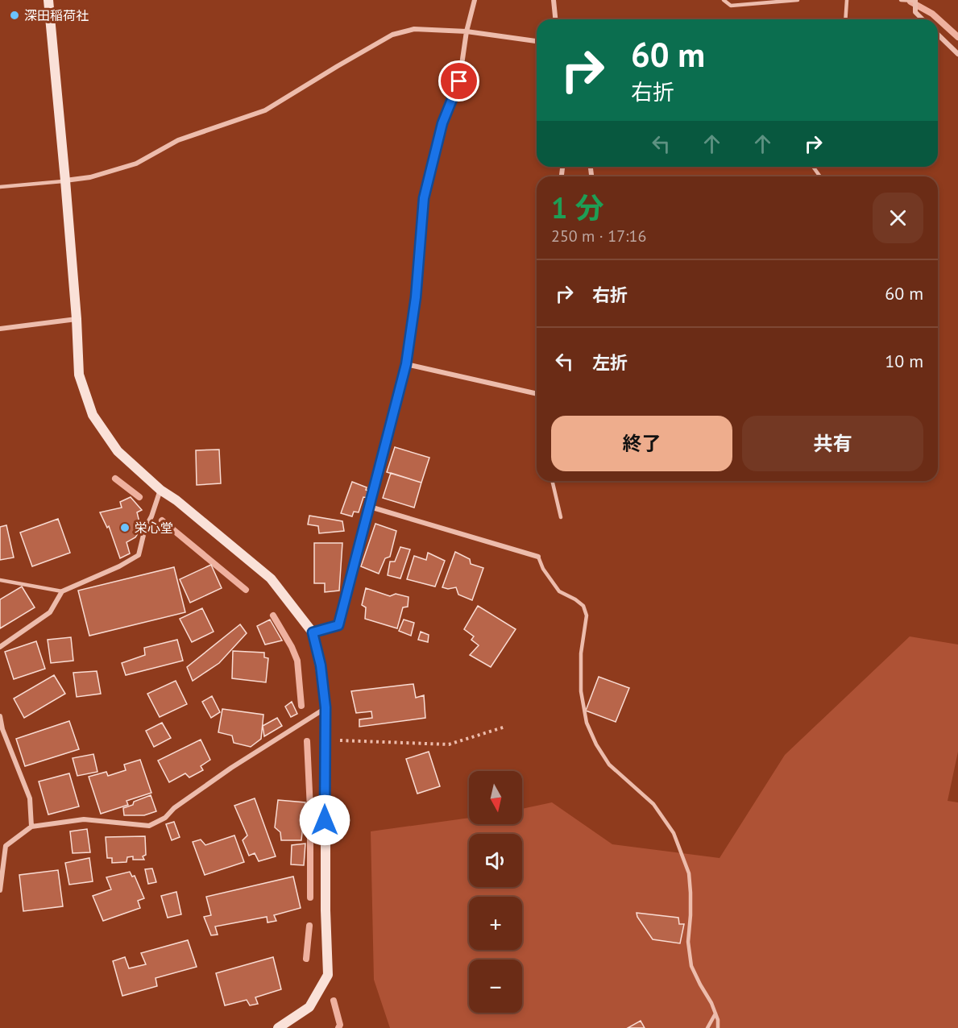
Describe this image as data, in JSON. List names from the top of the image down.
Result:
{
  "places": ["深田稲荷社", "栄心堂"],
  "north": "bottom",
  "page": {
    "turn": ["60 m", "右折"],
    "heading": ["1 分", "250 m · 17:16"],
    "list": [
      {
        "name": "右折",
        "value": "60 m"
      },
      {
        "name": "左折",
        "value": "10 m"
      }
    ],
    "buttons": ["終了", "共有"],
    "map_buttons": ["+", "−"]
  }
}
